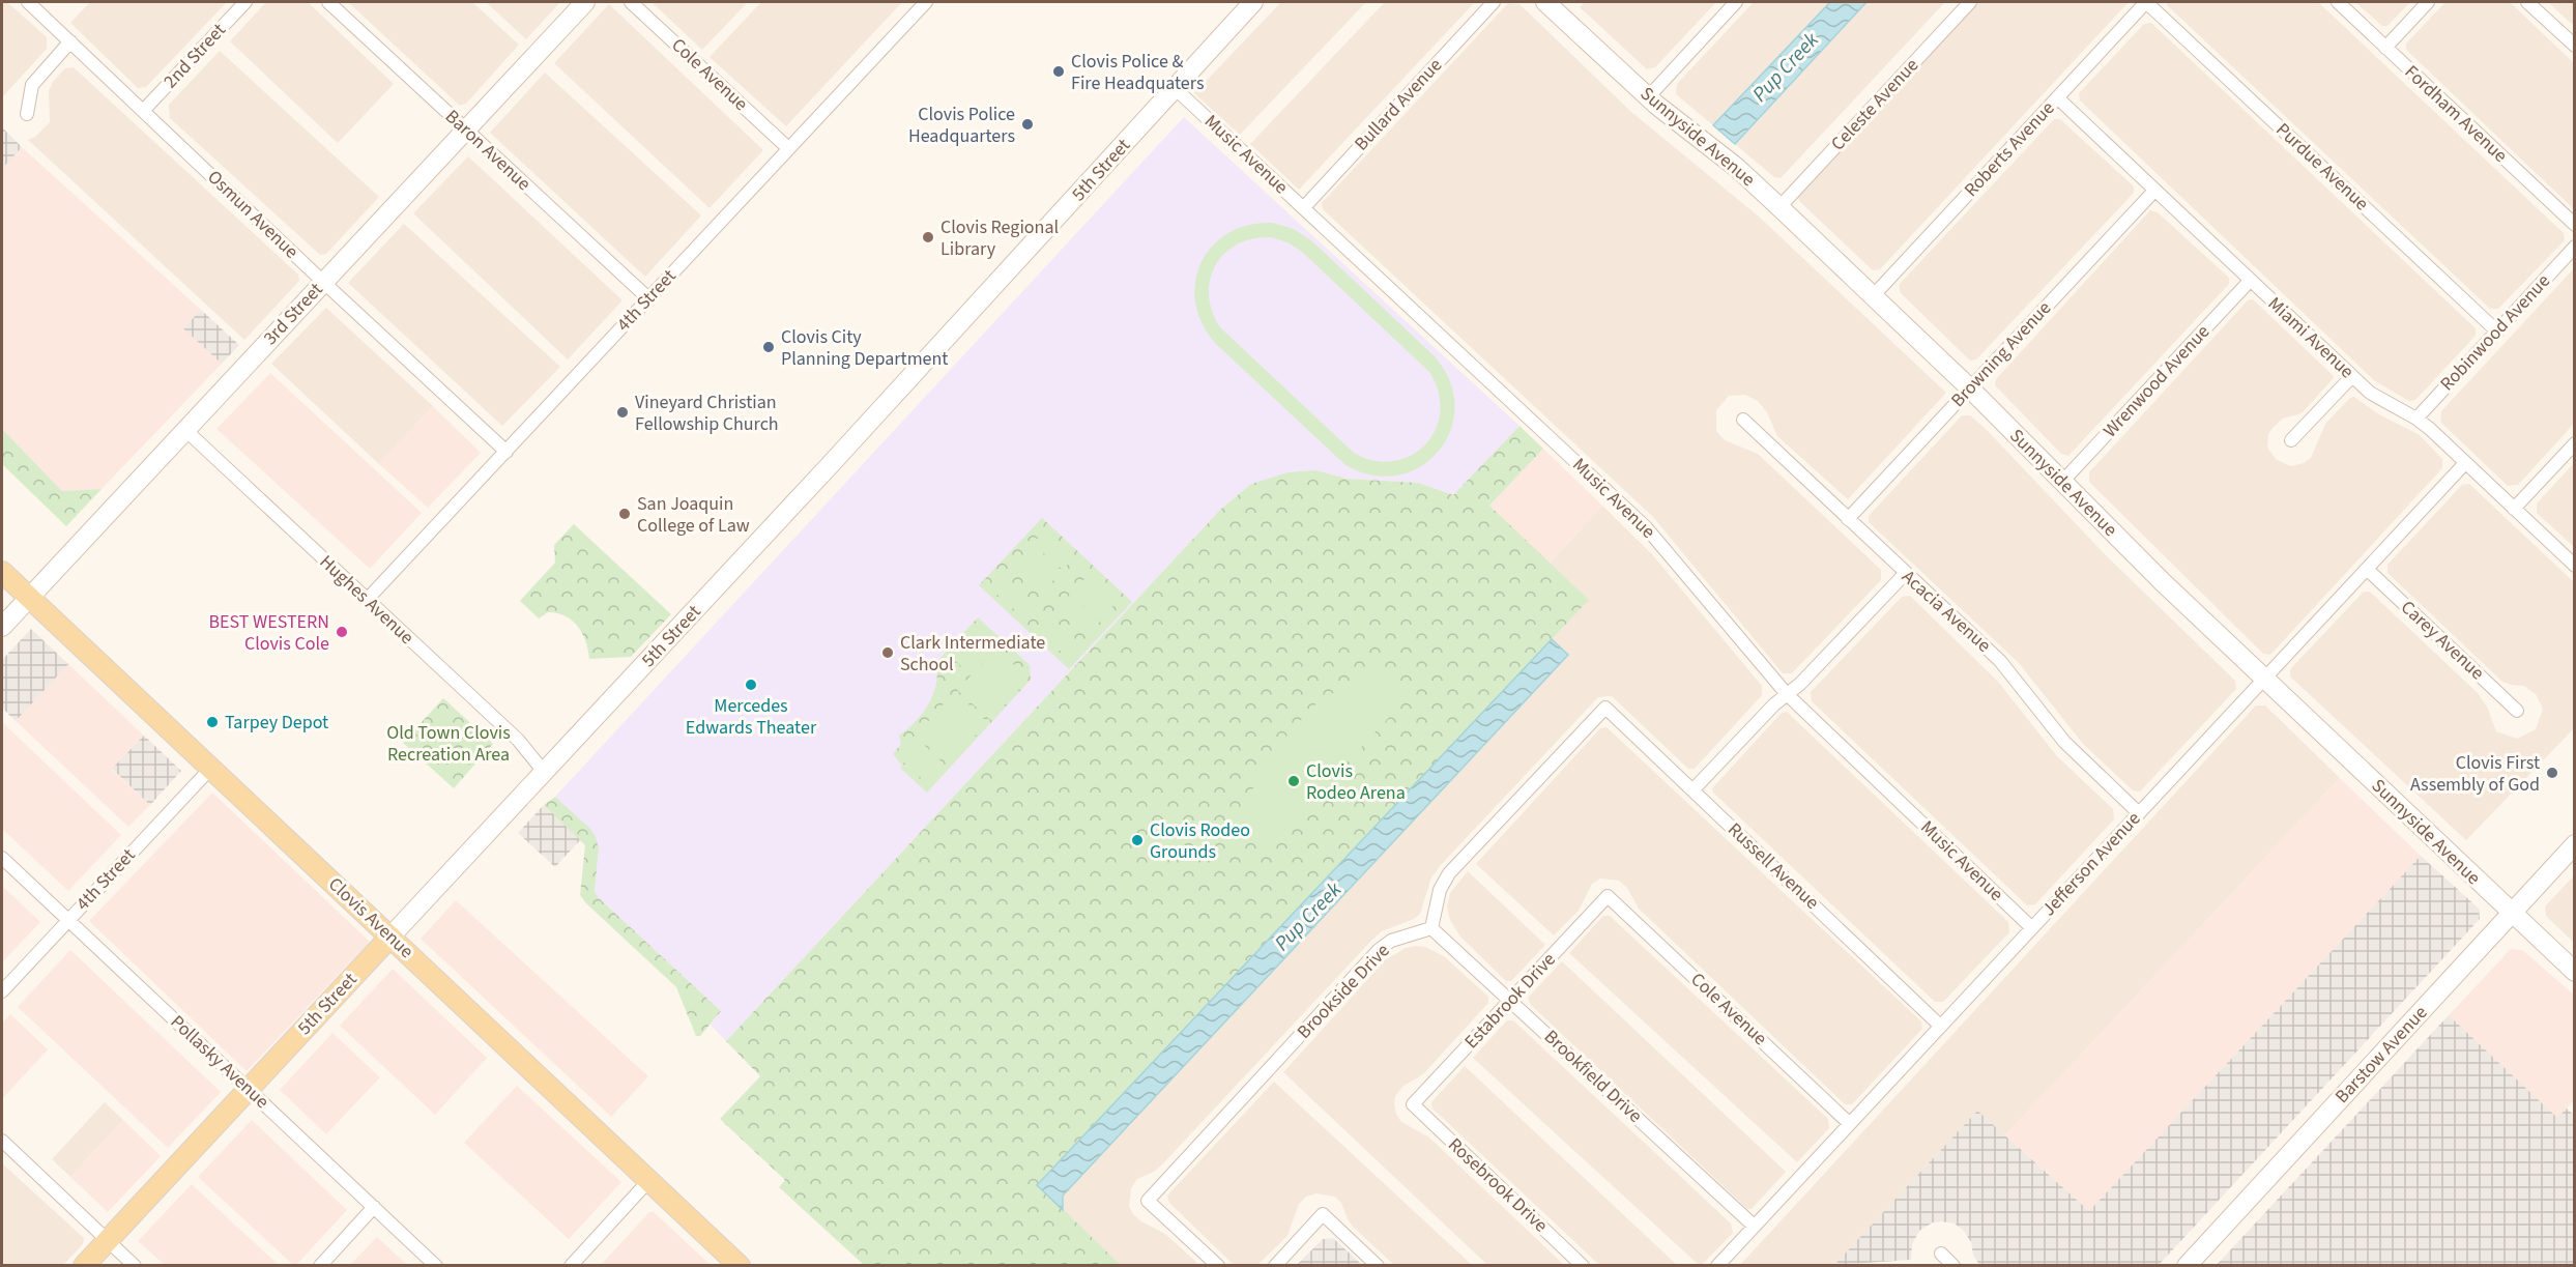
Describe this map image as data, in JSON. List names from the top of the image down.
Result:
{
  "streets": {
    "main road": [
      "Sunnyside Avenue",
      "5th Street",
      "3rd Street",
      "Clovis Avenue",
      "Barstow Avenue"
    ],
    "street": [
      "2nd Street",
      "Cole Avenue",
      "Bullard Avenue",
      "Celeste Avenue",
      "Fordham Avenue",
      "Roberts Avenue",
      "Baron Avenue",
      "Music Avenue",
      "Purdue Avenue",
      "Osmun Avenue",
      "4th Street",
      "Robinwood Avenue",
      "Miami Avenue",
      "Browning Avenue",
      "Wrenwood Avenue",
      "Hughes Avenue",
      "Acacia Avenue",
      "Carey Avenue",
      "Jefferson Avenue",
      "Russell Avenue",
      "Brookside Drive",
      "Estabrook Drive",
      "Pollasky Avenue",
      "Brookfield Drive",
      "Rosebrook Drive"
    ]
  },
  "crossings": [
    ["2nd Street", "Osmun Avenue"],
    ["Cole Avenue", "4th Street"],
    ["Cole Avenue", "Jefferson Avenue"],
    ["Cole Avenue", "Estabrook Drive"],
    ["Bullard Avenue", "Music Avenue"],
    ["Celeste Avenue", "Sunnyside Avenue"],
    ["Sunnyside Avenue", "Roberts Avenue"],
    ["Sunnyside Avenue", "Browning Avenue"],
    ["Sunnyside Avenue", "Wrenwood Avenue"],
    ["Sunnyside Avenue", "Jefferson Avenue"],
    ["Sunnyside Avenue", "Barstow Avenue"],
    ["Roberts Avenue", "Purdue Avenue"],
    ["Roberts Avenue", "Miami Avenue"],
    ["Baron Avenue", "4th Street"],
    ["Baron Avenue", "3rd Street"],
    ["Music Avenue", "5th Street"],
    ["Music Avenue", "Jefferson Avenue"],
    ["Purdue Avenue", "Robinwood Avenue"],
    ["5th Street", "Hughes Avenue"],
    ["5th Street", "Clovis Avenue"],
    ["5th Street", "Pollasky Avenue"],
    ["Osmun Avenue", "4th Street"],
    ["Osmun Avenue", "3rd Street"],
    ["4th Street", "Hughes Avenue"],
    ["4th Street", "Clovis Avenue"],
    ["4th Street", "Pollasky Avenue"],
    ["3rd Street", "Hughes Avenue"],
    ["3rd Street", "Clovis Avenue"],
    ["Robinwood Avenue", "Miami Avenue"],
    ["Miami Avenue", "Browning Avenue"],
    ["Miami Avenue", "Wrenwood Avenue"],
    ["Miami Avenue", "Jefferson Avenue"],
    ["Browning Avenue", "Acacia Avenue"],
    ["Acacia Avenue", "Jefferson Avenue"],
    ["Carey Avenue", "Jefferson Avenue"],
    ["Jefferson Avenue", "Russell Avenue"],
    ["Jefferson Avenue", "Brookfield Drive"],
    ["Russell Avenue", "Brookside Drive"],
    ["Russell Avenue", "Brookfield Drive"],
    ["Brookside Drive", "Brookfield Drive"],
    ["Estabrook Drive", "Brookfield Drive"],
    ["Estabrook Drive", "Rosebrook Drive"]
  ],
  "water": ["Pup Creek"],
  "parks": ["Old Town Clovis Recreation Area"],
  "places": [
    "Clovis Police & Fire Headquaters",
    "Clovis Police Headquarters",
    "Clovis Regional Library",
    "Clovis City Planning Department",
    "Vineyard Christian Fellowship Church",
    "San Joaquin College of Law",
    "BEST WESTERN Clovis Cole",
    "Clark Intermediate School",
    "Mercedes Edwards Theater",
    "Tarpey Depot",
    "Clovis First Assembly of God",
    "Clovis Rodeo Arena",
    "Clovis Rodeo Grounds"
  ]
}
